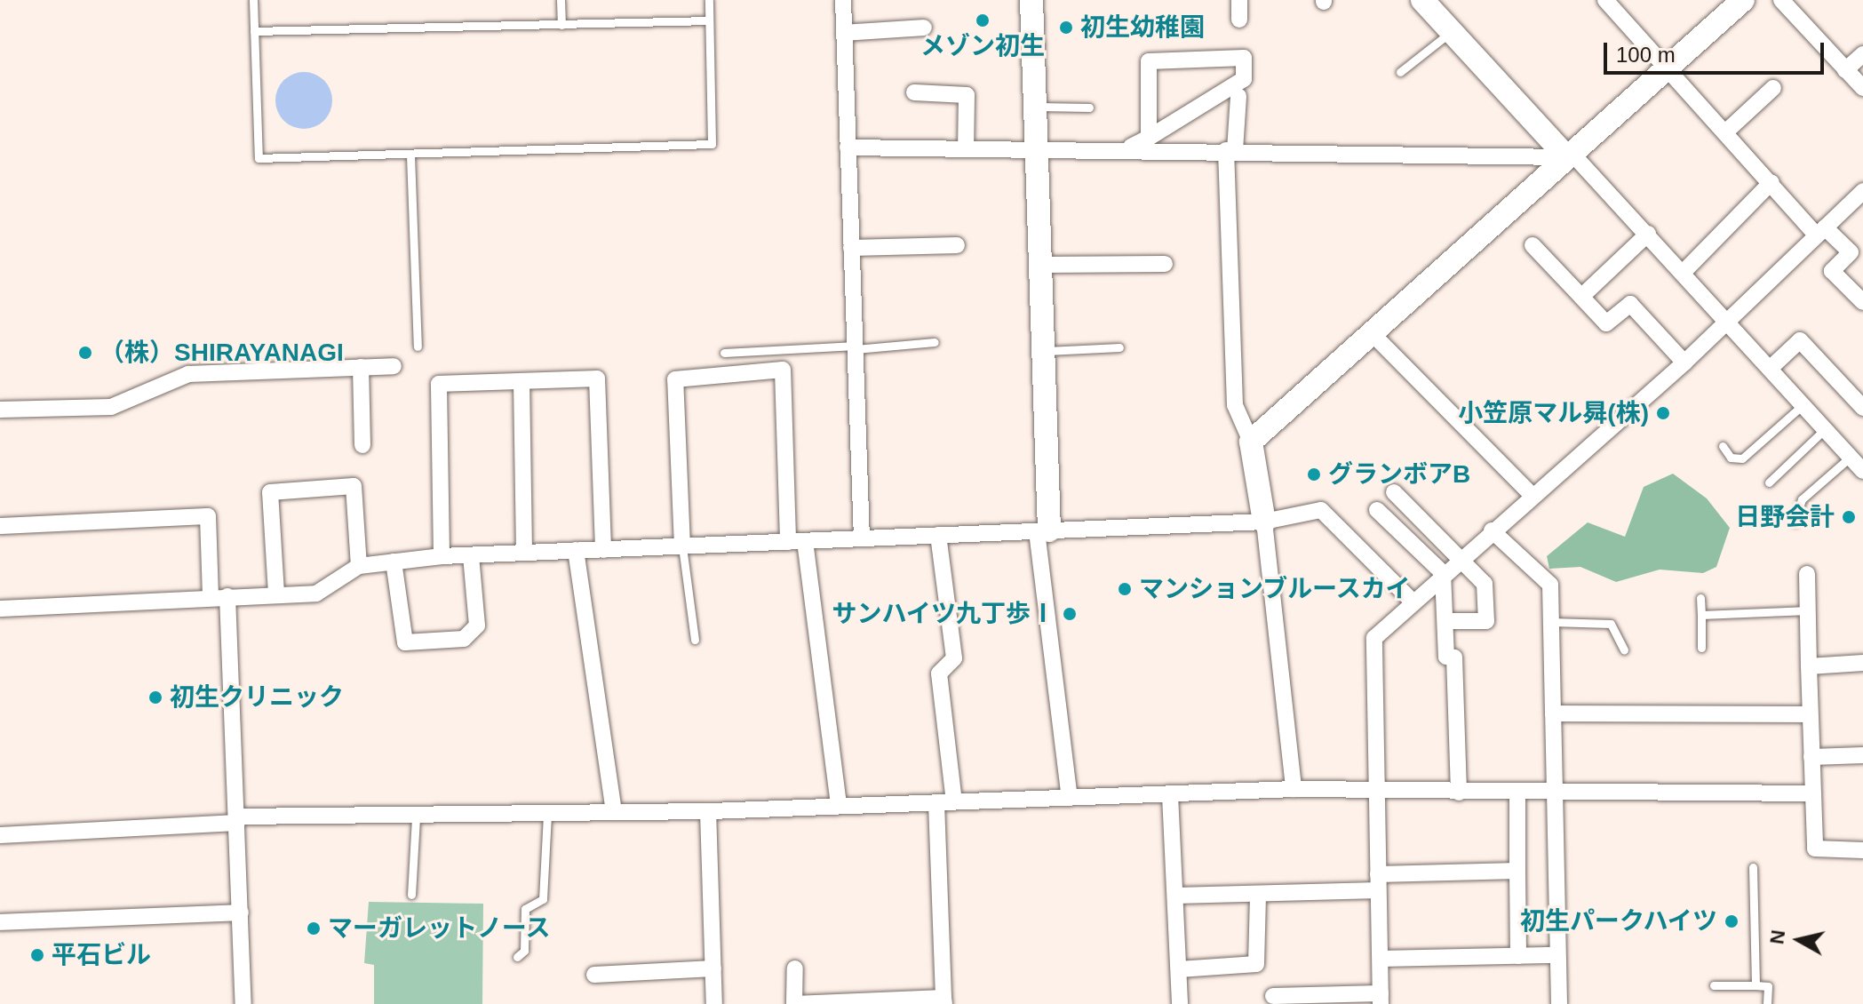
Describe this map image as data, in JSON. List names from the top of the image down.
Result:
{
  "places": [
    "メゾン初生",
    "初生幼稚園",
    "（株）SHIRAYANAGI",
    "小笠原マル曻(株)",
    "グランボアB",
    "日野会計",
    "マンションブルースカイ",
    "サンハイツ九丁歩Ⅰ",
    "初生クリニック",
    "初生パークハイツ",
    "マーガレットノース",
    "平石ビル"
  ],
  "scale_bar": "100 m",
  "north": "left"
}
